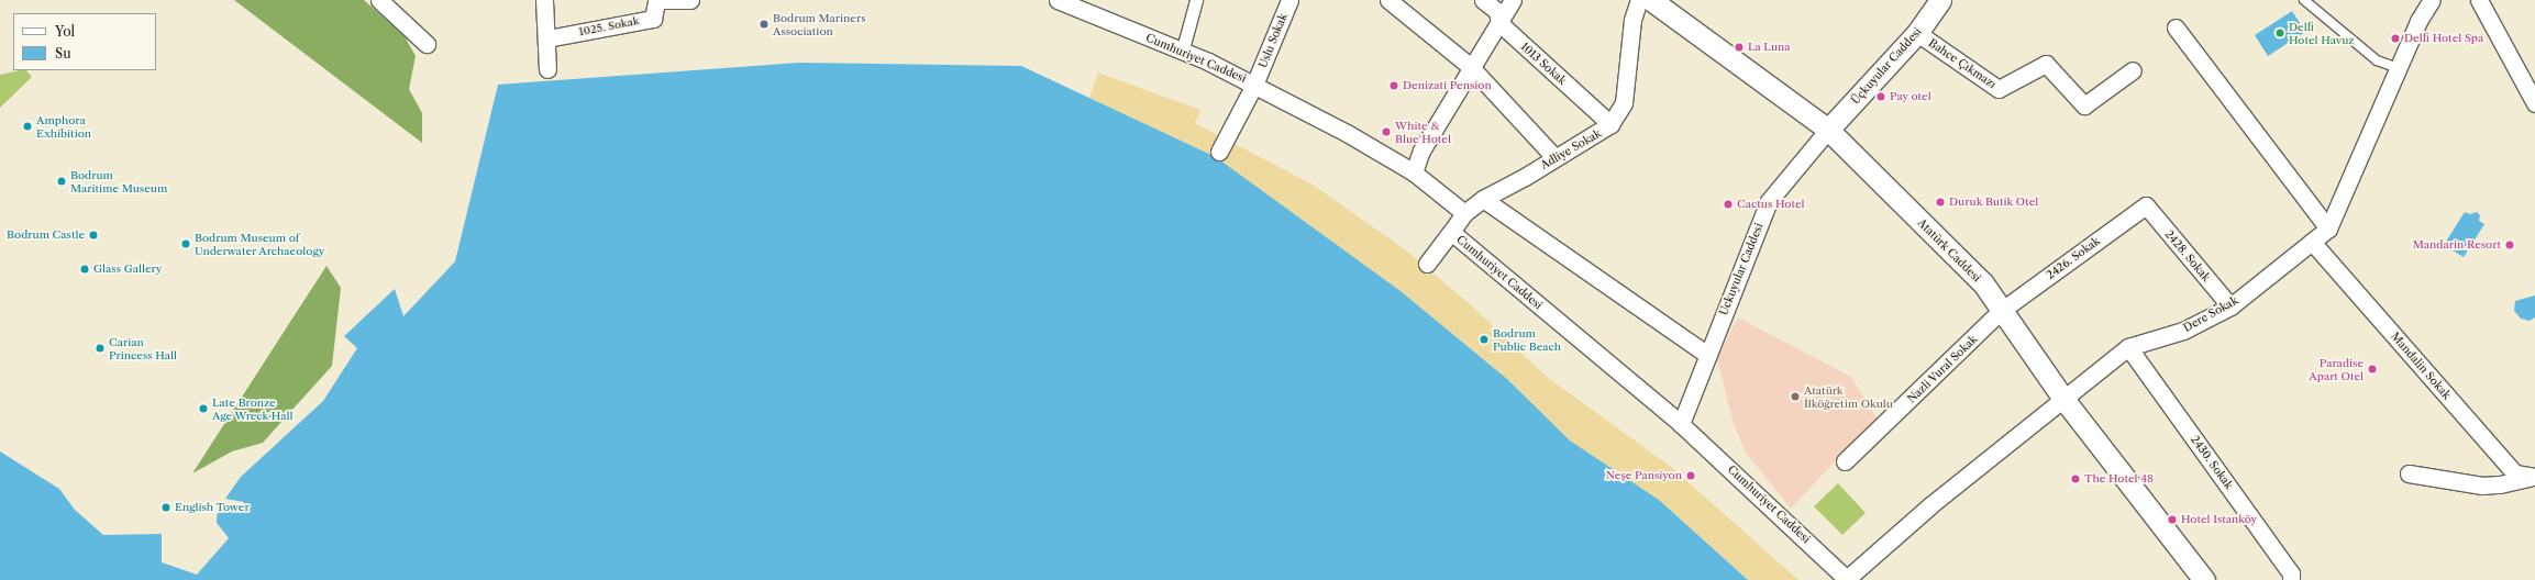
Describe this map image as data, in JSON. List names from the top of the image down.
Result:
{
  "streets": {
    "street": [
      "1025. Sokak",
      "Uslu Sokak",
      "Cumhuriyet Caddesi",
      "1013 Sokak",
      "Bahce Çıkmazı",
      "Üçkuyular Caddesi",
      "Adliye Sokak",
      "Atatürk Caddesi",
      "2428. Sokak",
      "2426. Sokak",
      "Uckuyular Caddesi",
      "Dere Sokak",
      "Mandalin Sokak",
      "Nazli Vural Sokak",
      "2430. Sokak"
    ]
  },
  "crossings": [
    ["Uslu Sokak", "Cumhuriyet Caddesi"],
    ["Cumhuriyet Caddesi", "Adliye Sokak"],
    ["Cumhuriyet Caddesi", "Uckuyular Caddesi"],
    ["Cumhuriyet Caddesi", "Dere Sokak"],
    ["1013 Sokak", "Adliye Sokak"],
    ["Bahce Çıkmazı", "Üçkuyular Caddesi"],
    ["Üçkuyular Caddesi", "Atatürk Caddesi"],
    ["Üçkuyular Caddesi", "Uckuyular Caddesi"],
    ["Atatürk Caddesi", "2426. Sokak"],
    ["Atatürk Caddesi", "Uckuyular Caddesi"],
    ["Atatürk Caddesi", "Dere Sokak"],
    ["Atatürk Caddesi", "Nazli Vural Sokak"],
    ["2428. Sokak", "2426. Sokak"],
    ["2428. Sokak", "Dere Sokak"],
    ["2426. Sokak", "Nazli Vural Sokak"],
    ["Dere Sokak", "Mandalin Sokak"],
    ["Dere Sokak", "2430. Sokak"]
  ],
  "places": [
    "Bodrum Mariners Association",
    "Delfi Hotel Havuz",
    "Delfi Hotel Spa",
    "La Luna",
    "Denizati Pension",
    "Pay otel",
    "Amphora Exhibition",
    "White & Blue Hotel",
    "Bodrum Maritime Museum",
    "Duruk Butik Otel",
    "Cactus Hotel",
    "Bodrum Castle",
    "Bodrum Museum of Underwater Archaeology",
    "Mandarin Resort",
    "Glass Gallery",
    "Bodrum Public Beach",
    "Carian Princess Hall",
    "Paradise Apart Otel",
    "Atatürk İlköğretim Okulu",
    "Late Bronze Age Wreck Hall",
    "Neşe Pansiyon",
    "The Hotel 48",
    "English Tower",
    "Hotel Istanköy"
  ],
  "legend": ["Yol", "Su"]
}
